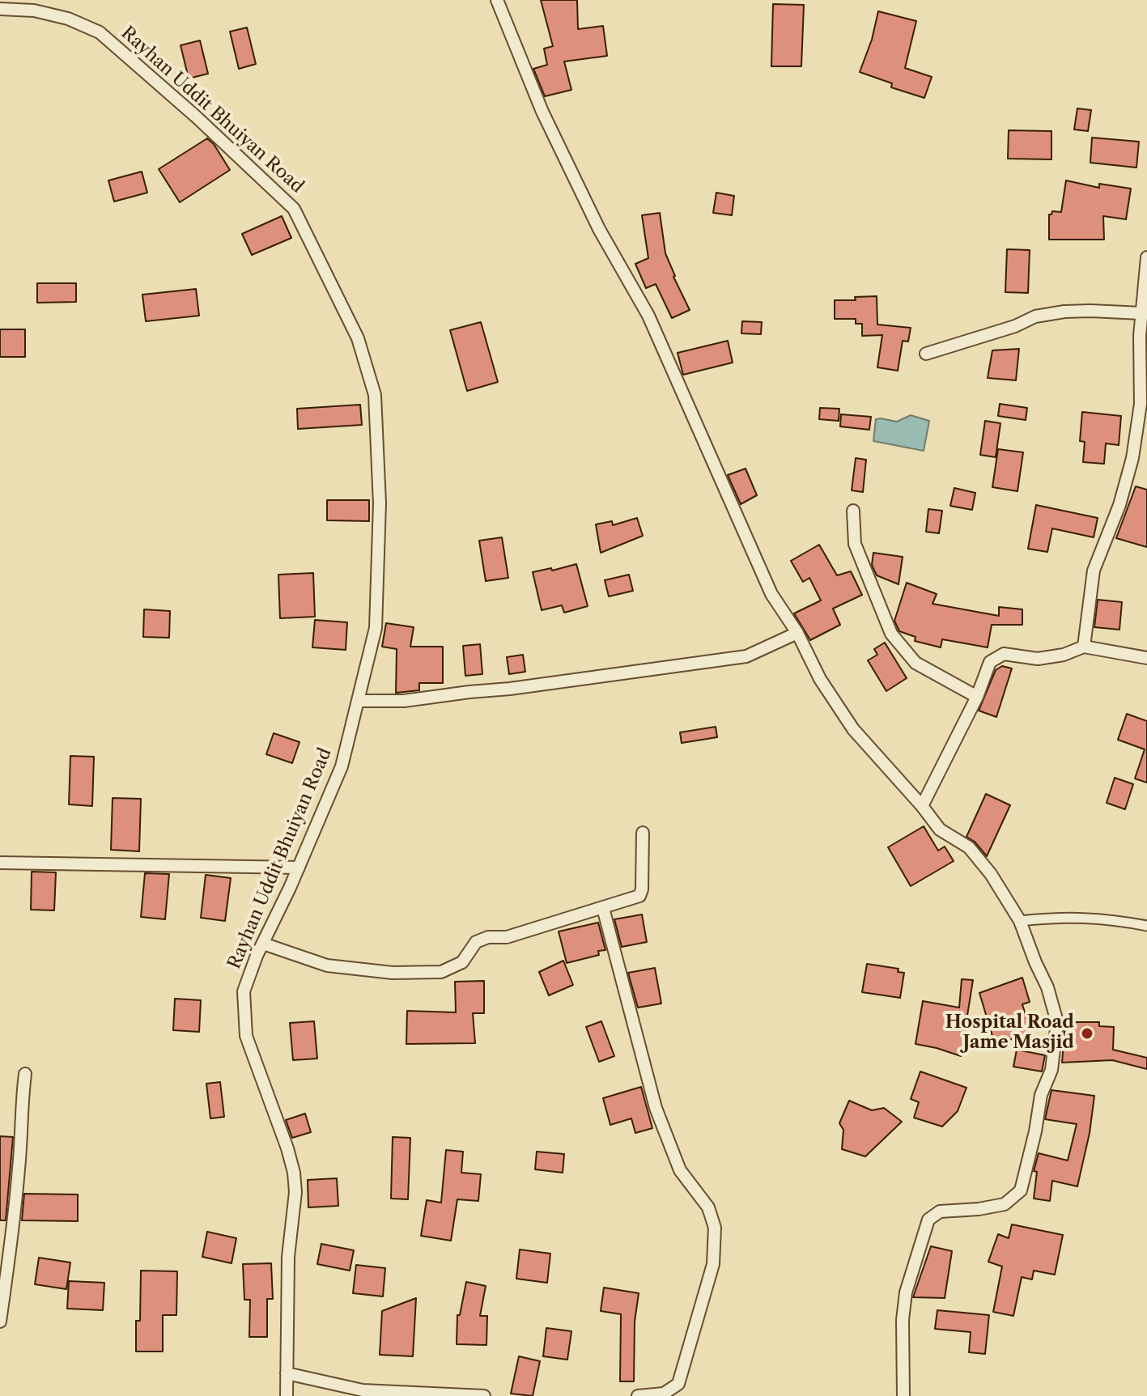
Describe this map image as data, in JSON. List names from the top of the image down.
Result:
{
  "streets": {
    "street": ["Rayhan Uddit Bhuiyan Road"]
  },
  "places": ["Hospital Road Jame Masjid"]
}
